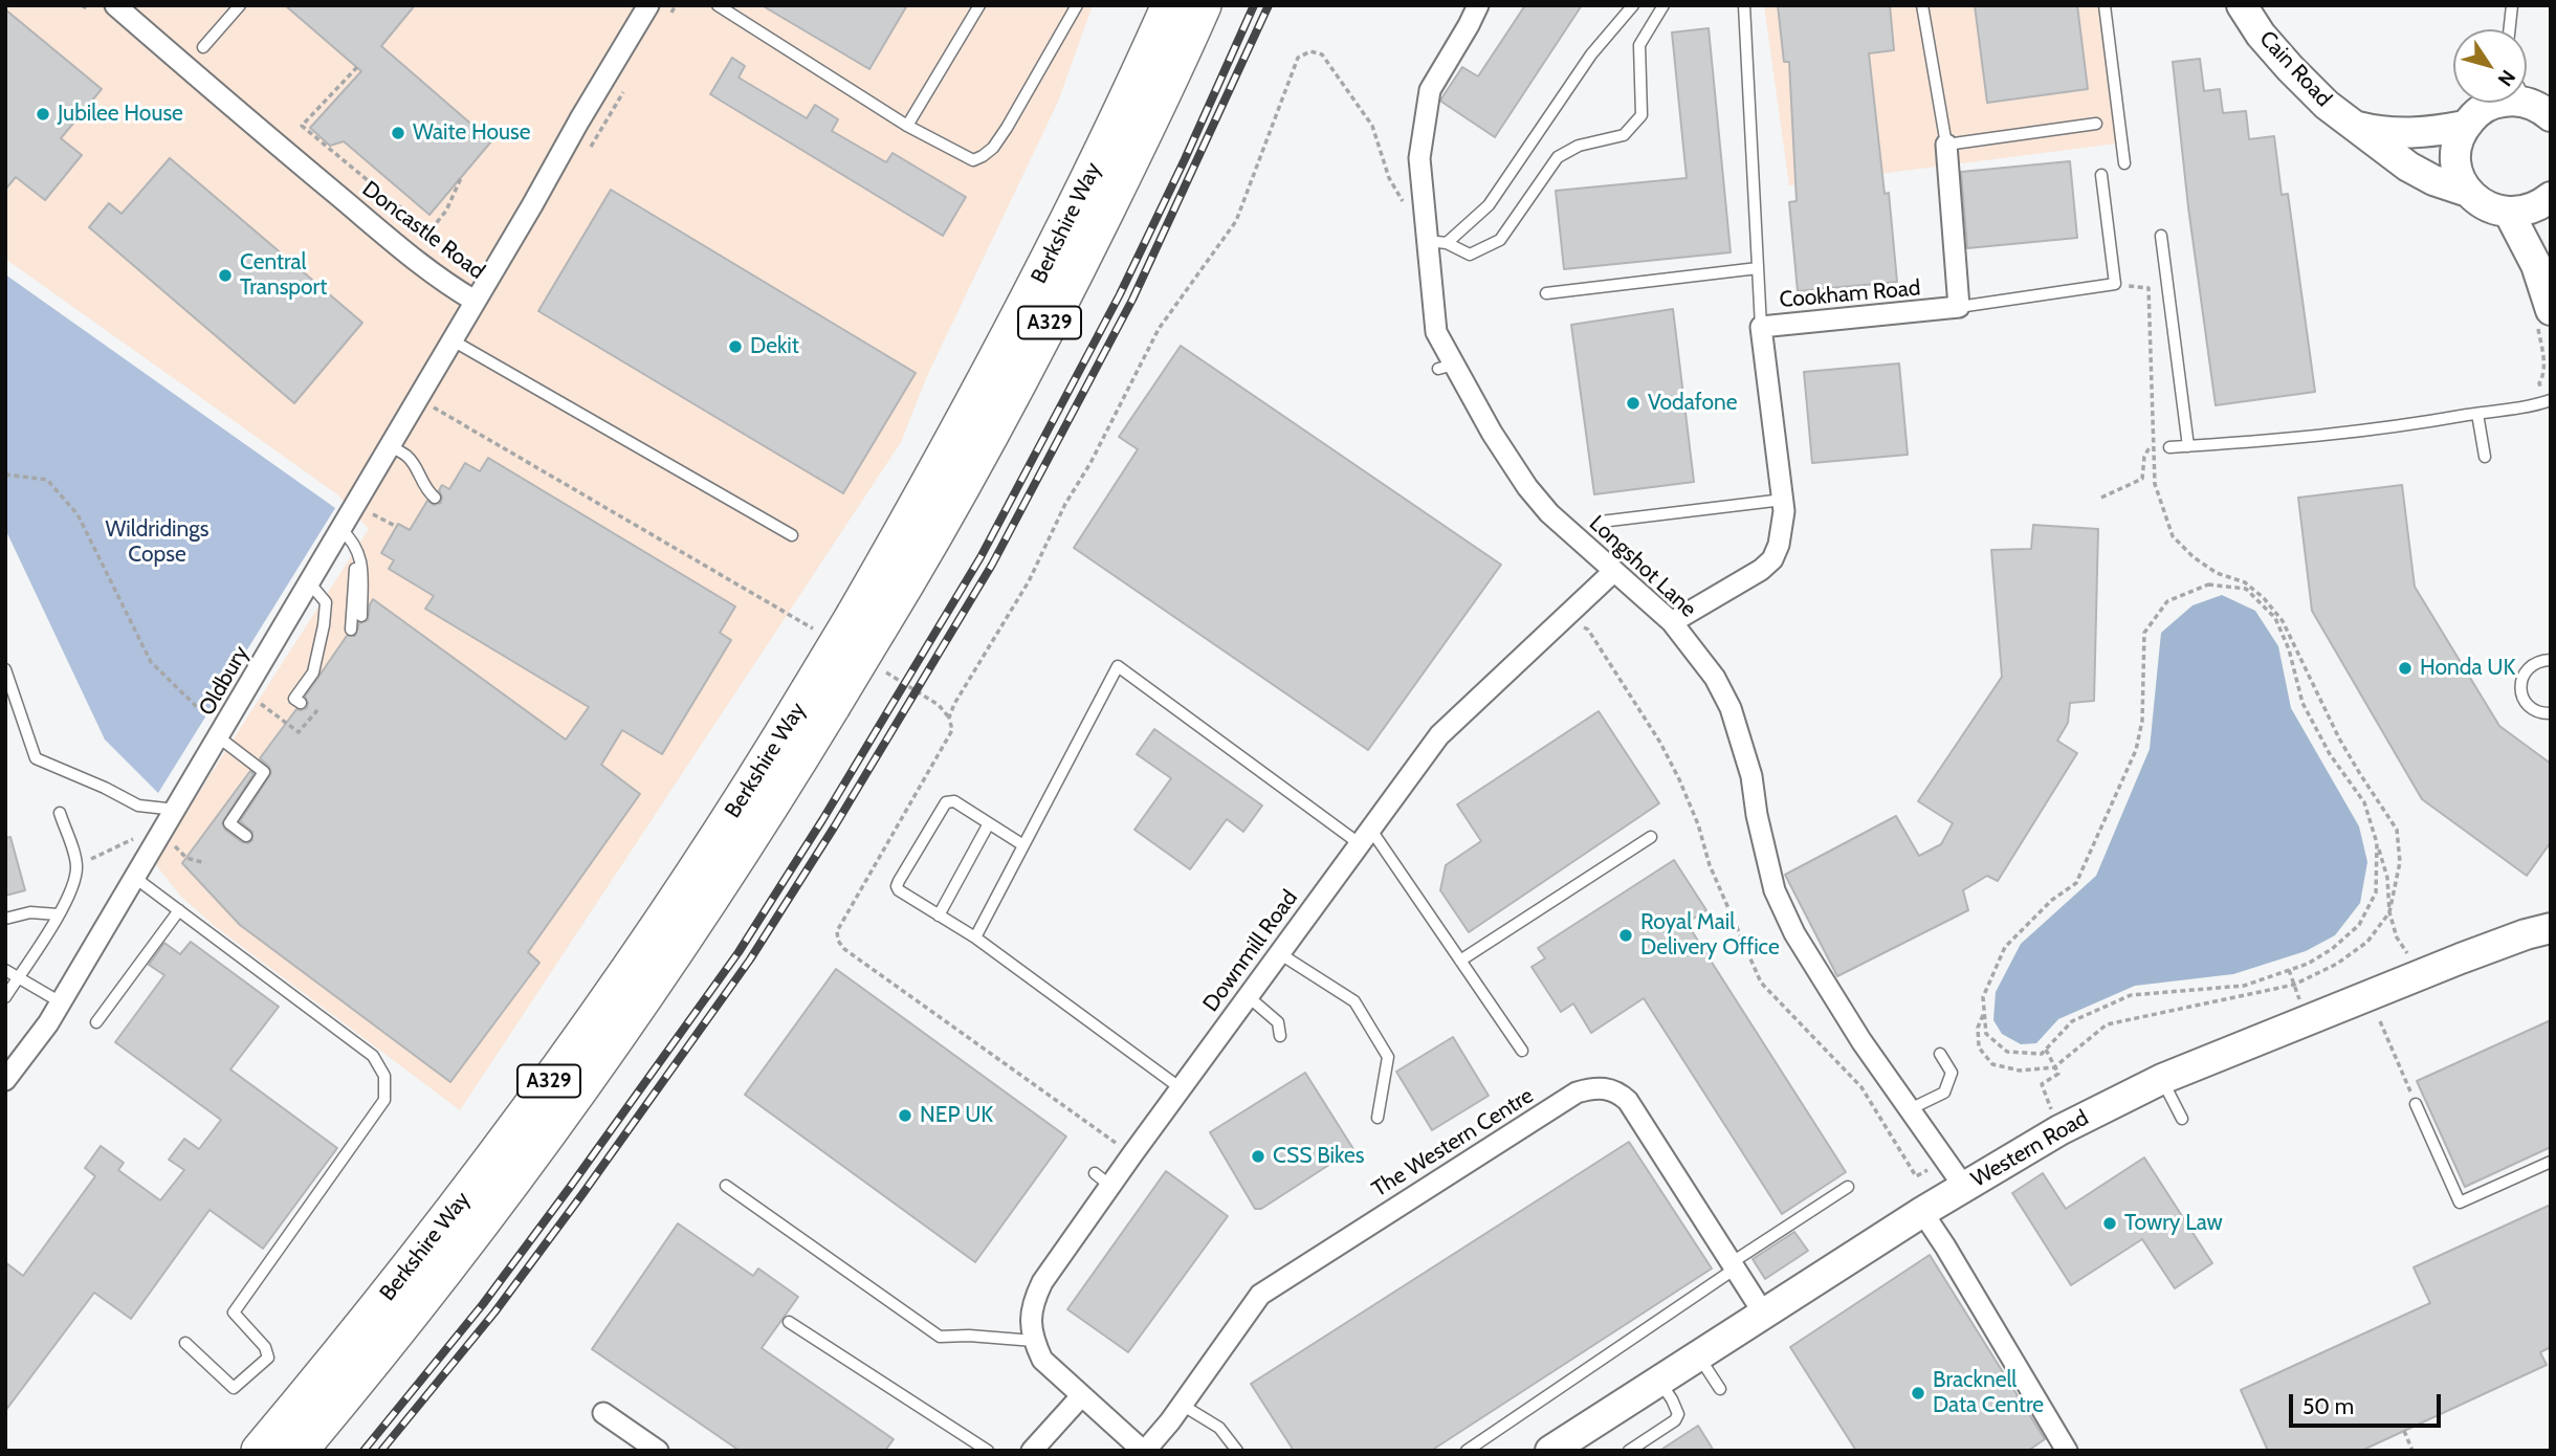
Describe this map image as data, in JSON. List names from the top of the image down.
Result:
{
  "streets": {
    "highway": ["Berkshire Way", "A329"],
    "street": [
      "Cain Road",
      "Doncastle Road",
      "Cookham Road",
      "Longshot Lane",
      "Oldbury",
      "Downmill Road",
      "The Western Centre",
      "Western Road"
    ]
  },
  "crossings": [
    ["Doncastle Road", "Oldbury"],
    ["Cookham Road", "Longshot Lane"],
    ["Longshot Lane", "Downmill Road"],
    ["Longshot Lane", "Western Road"],
    ["The Western Centre", "Western Road"]
  ],
  "parks": ["Wildridings Copse"],
  "places": [
    "Jubilee House",
    "Waite House",
    "Central Transport",
    "Dekit",
    "Vodafone",
    "Honda UK",
    "Royal Mail Delivery Office",
    "NEP UK",
    "CSS Bikes",
    "Towry Law",
    "Bracknell Data Centre"
  ],
  "scale_bar": "50 m",
  "north": "bottom right"
}
